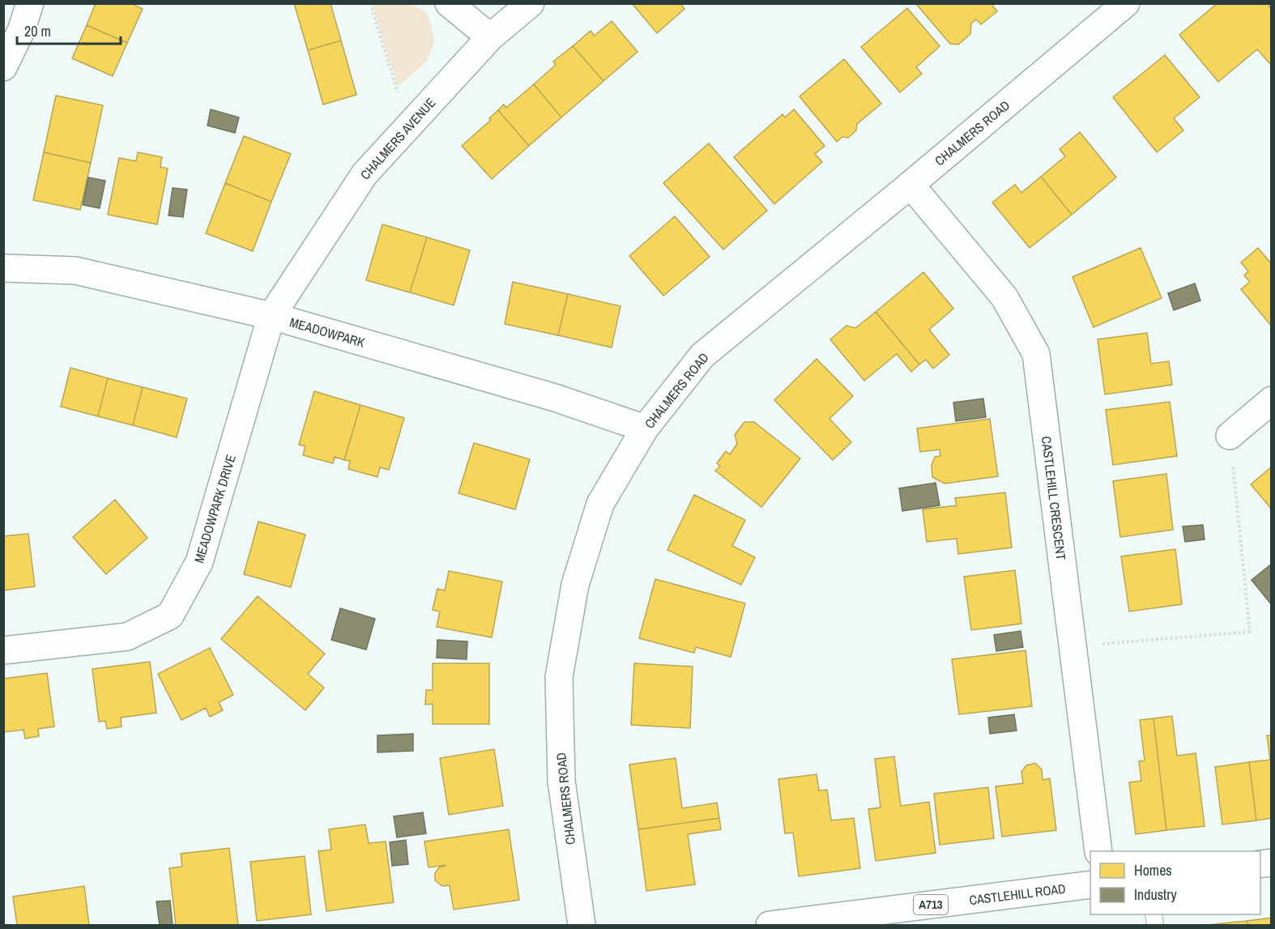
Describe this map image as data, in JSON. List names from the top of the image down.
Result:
{
  "streets": {
    "street": [
      "CHALMERS ROAD",
      "CHALMERS AVENUE",
      "MEADOWPARK",
      "CASTLEHILL CRESCENT",
      "MEADOWPARK DRIVE",
      "CASTLEHILL ROAD",
      "A713"
    ]
  },
  "crossings": [
    ["CHALMERS ROAD", "MEADOWPARK"],
    ["CHALMERS ROAD", "CASTLEHILL CRESCENT"],
    ["CHALMERS AVENUE", "MEADOWPARK"],
    ["CHALMERS AVENUE", "MEADOWPARK DRIVE"],
    ["MEADOWPARK", "MEADOWPARK DRIVE"]
  ],
  "legend": ["Homes", "Industry"],
  "scale_bar": "20 m"
}
